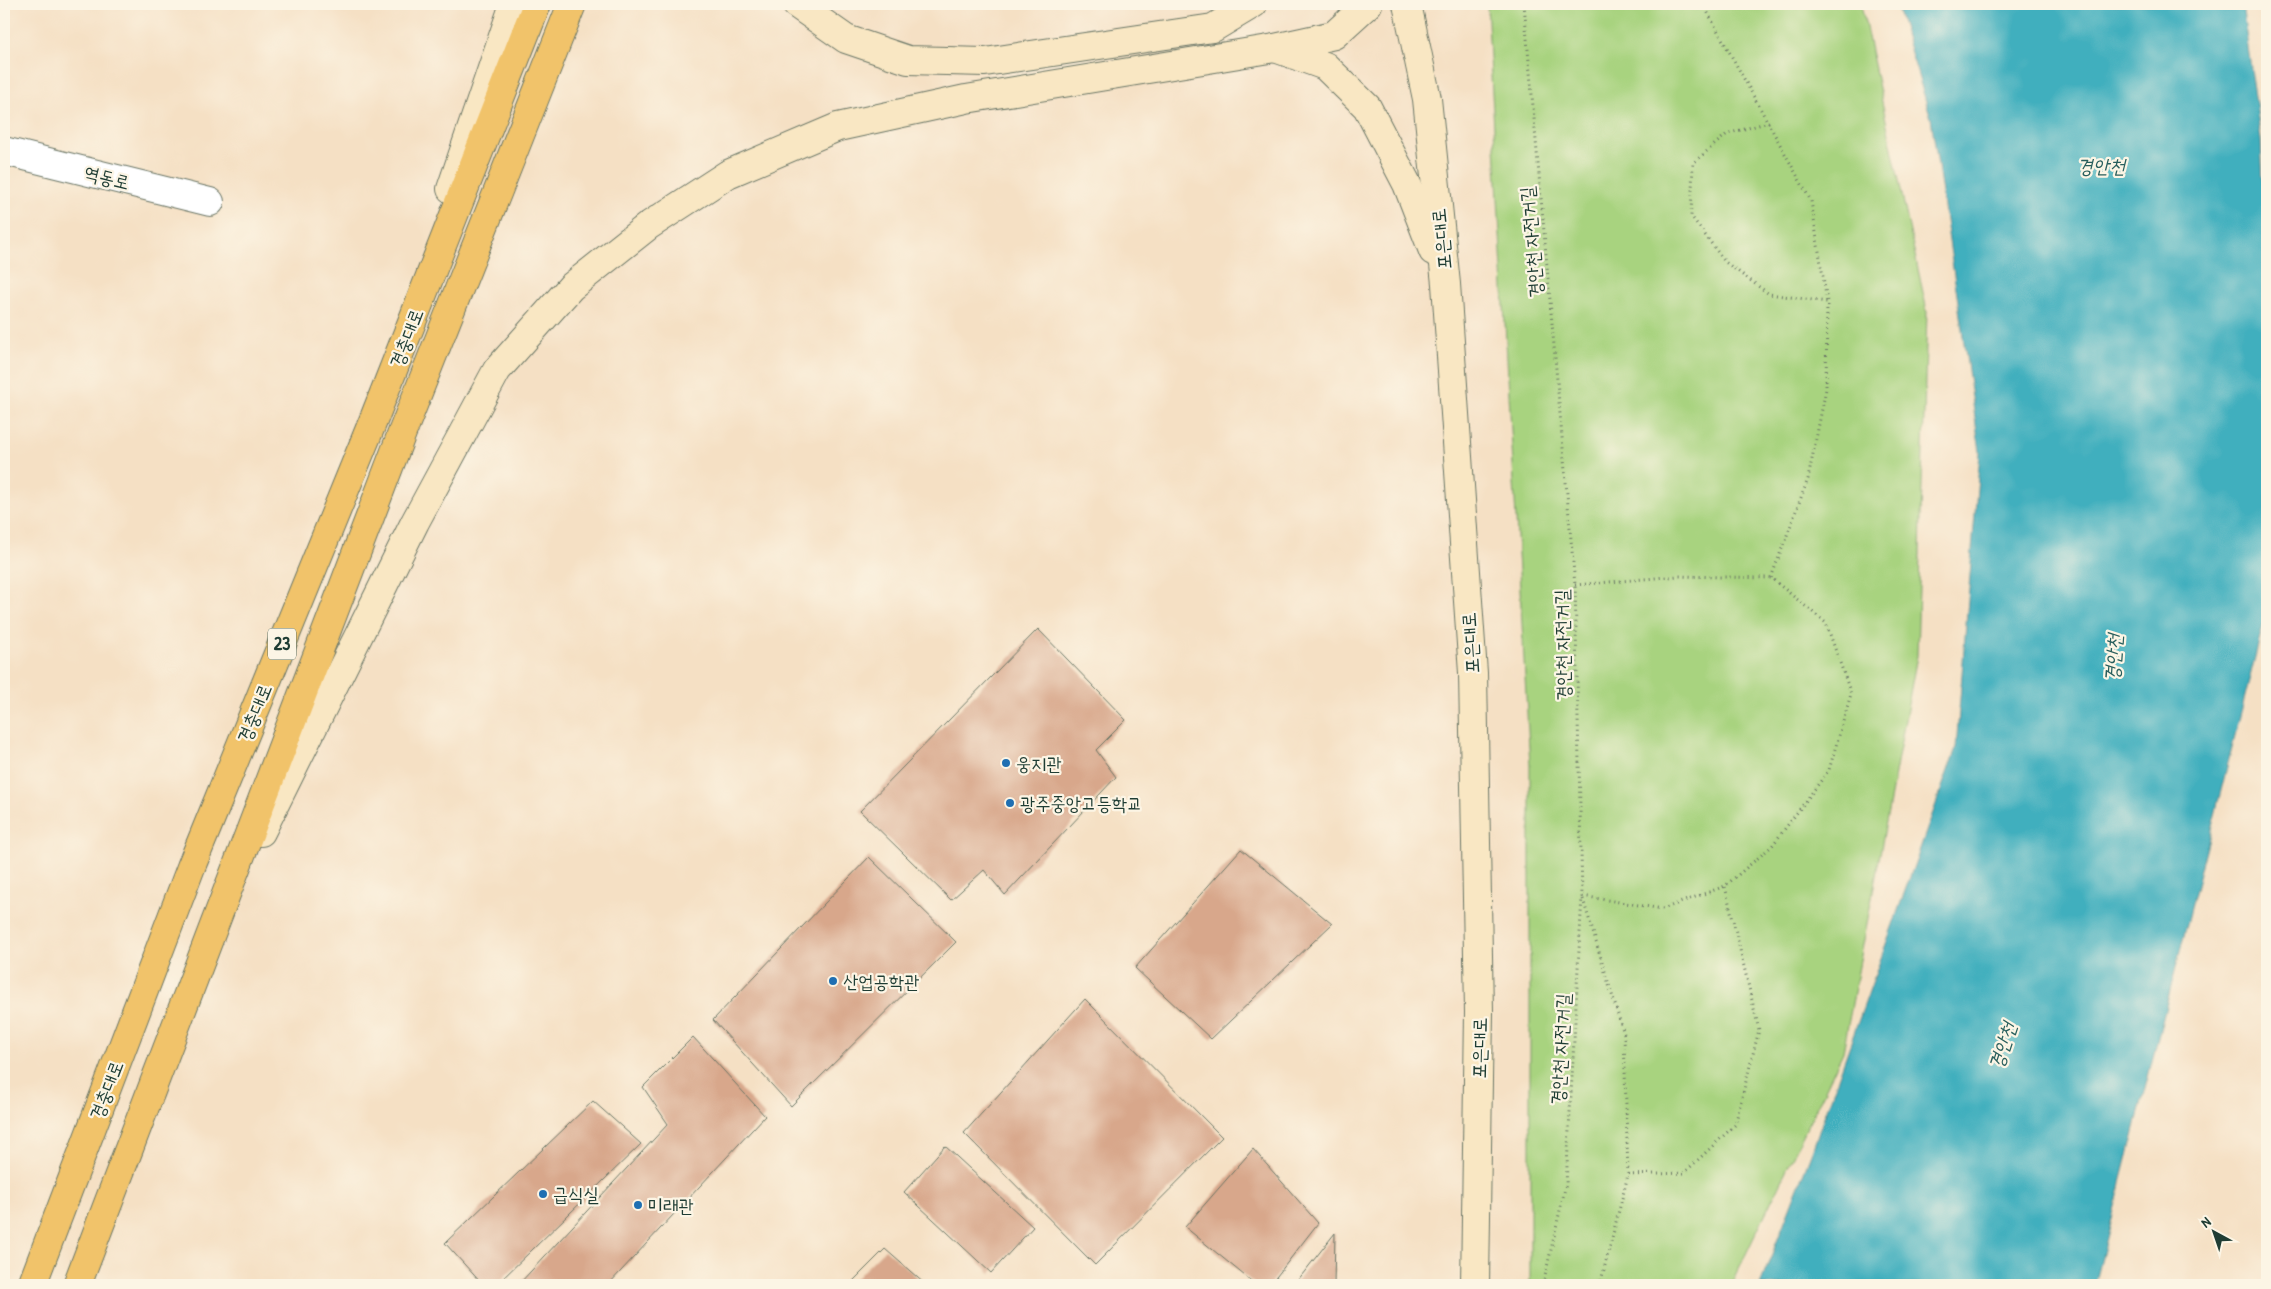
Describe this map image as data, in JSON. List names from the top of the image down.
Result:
{
  "streets": {
    "main road": ["경충대로", "23"],
    "street": ["역동로", "포은대로"],
    "path": ["경안천 자전거길"]
  },
  "water": ["경안천"],
  "places": [
    "웅지관",
    "광주중앙고등학교",
    "산업공학관",
    "급식실",
    "미래관"
  ],
  "north": "top left"
}
